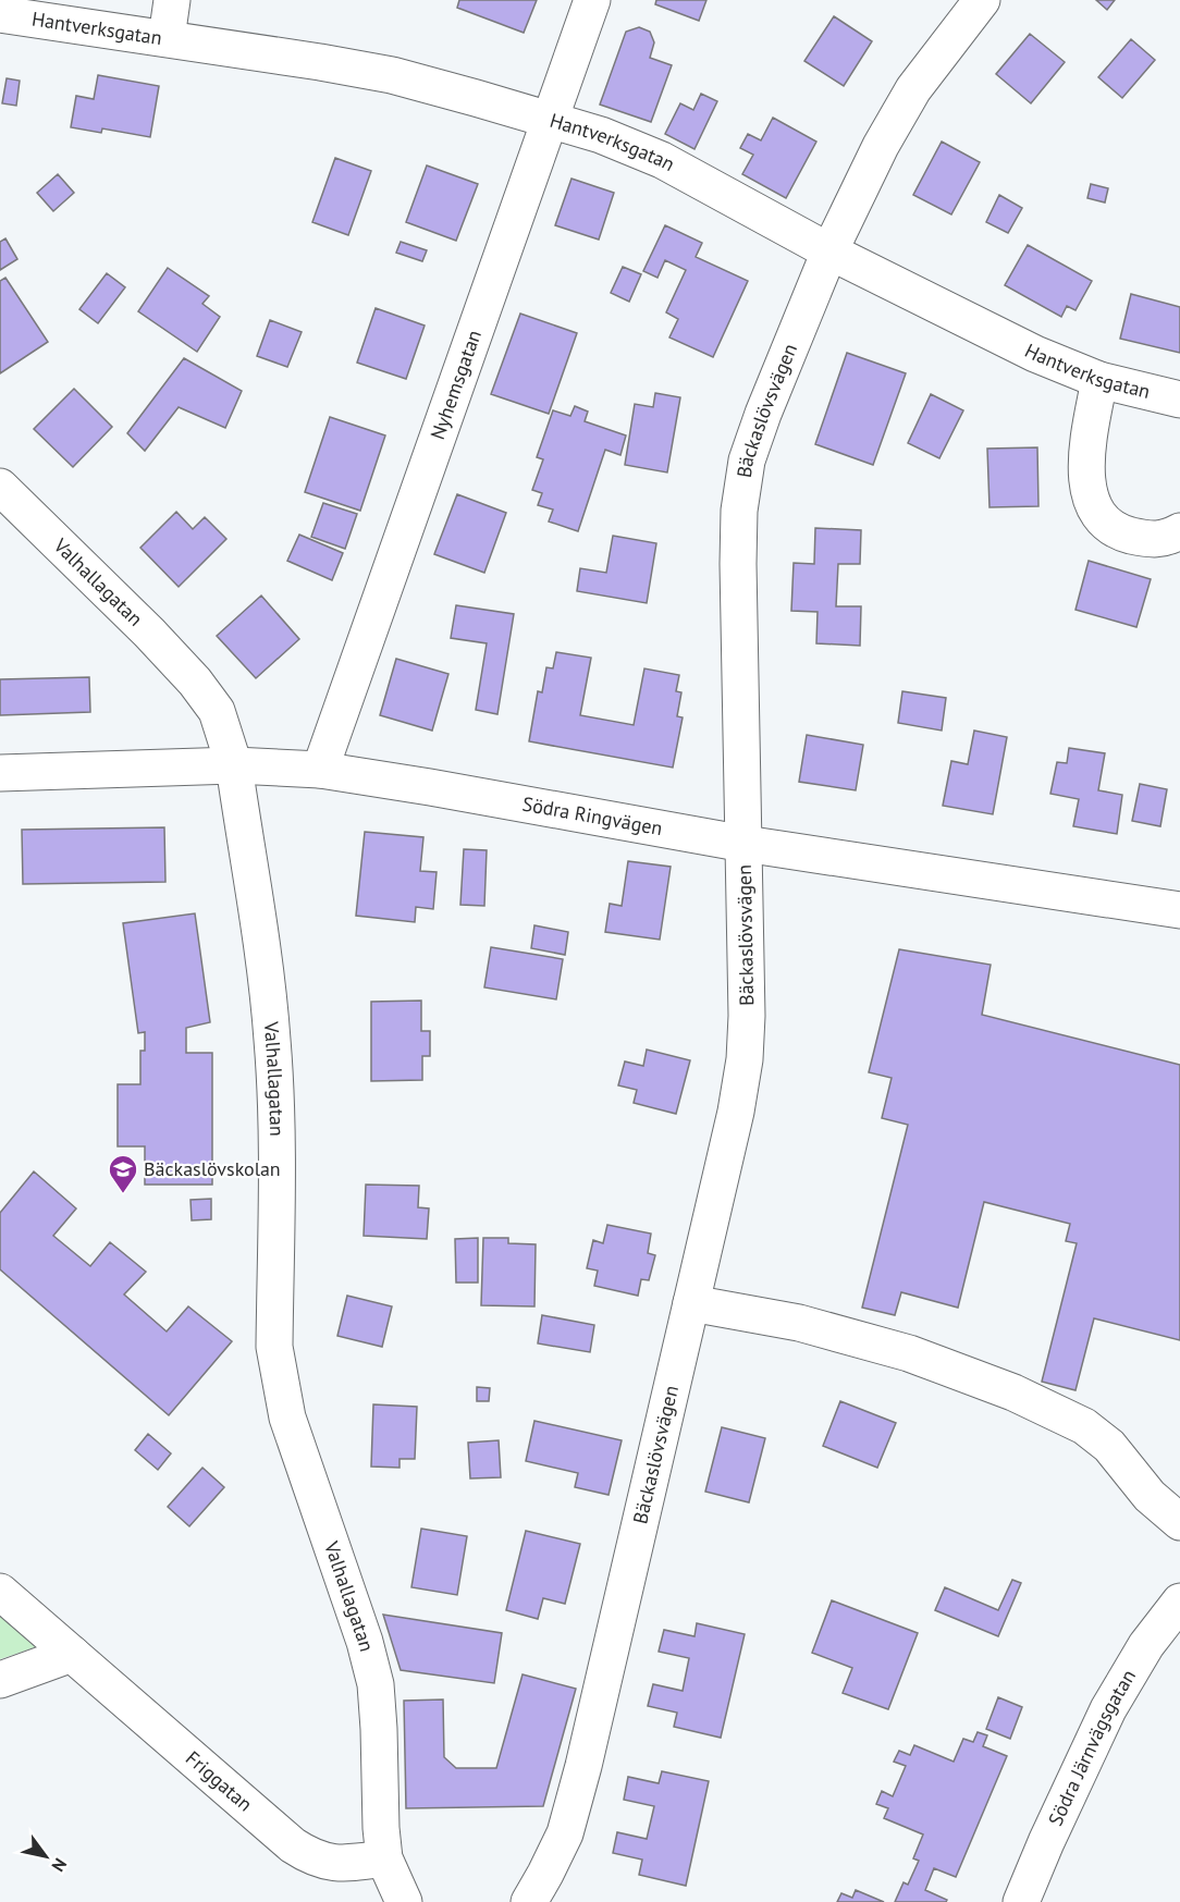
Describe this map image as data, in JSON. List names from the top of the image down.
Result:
{
  "streets": {
    "street": [
      "Hantverksgatan",
      "Nyhemsgatan",
      "Bäckaslövsvägen",
      "Valhallagatan",
      "Södra Ringvägen",
      "Södra Järnvägsgatan",
      "Friggatan"
    ]
  },
  "crossings": [
    ["Hantverksgatan", "Nyhemsgatan"],
    ["Hantverksgatan", "Bäckaslövsvägen"],
    ["Nyhemsgatan", "Södra Ringvägen"],
    ["Bäckaslövsvägen", "Södra Ringvägen"],
    ["Valhallagatan", "Södra Ringvägen"],
    ["Valhallagatan", "Friggatan"]
  ],
  "places": {
    "school or university": ["Bäckaslövskolan"]
  },
  "north": "bottom right"
}
